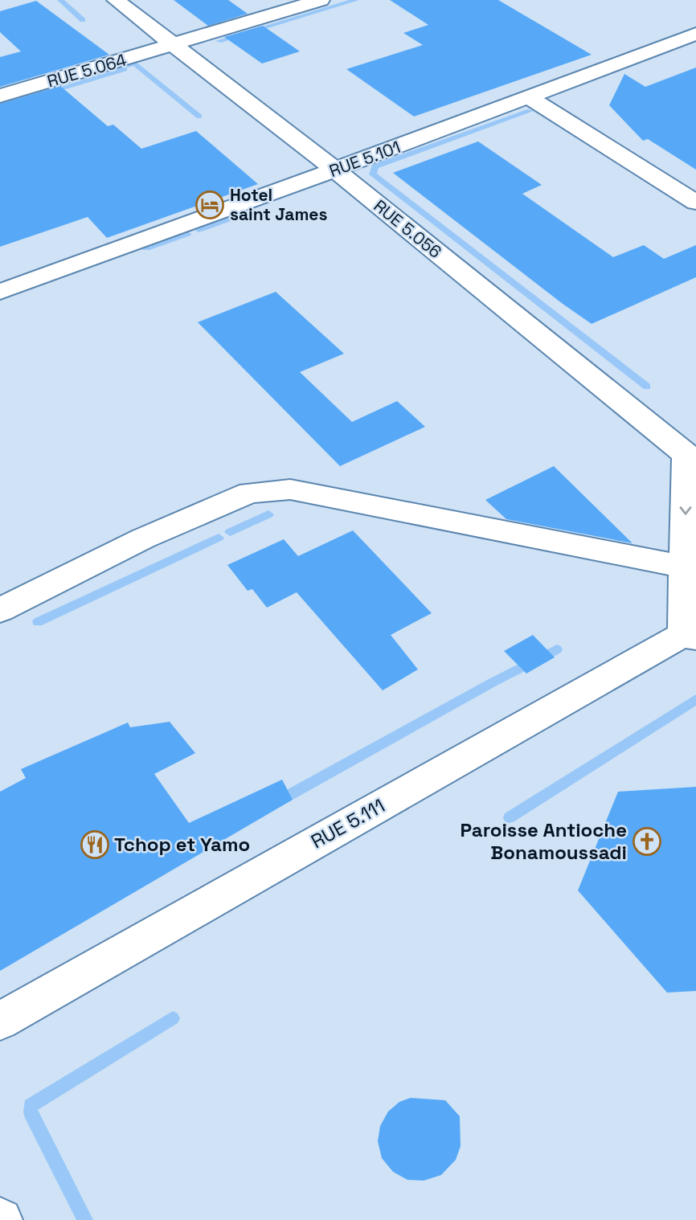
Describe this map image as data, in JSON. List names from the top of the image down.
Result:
{
  "streets": {
    "street": [
      "RUE 5.064",
      "RUE 5.101",
      "RUE 5.056",
      "RUE 5.111"
    ]
  },
  "crossings": [
    ["RUE 5.064", "RUE 5.056"],
    ["RUE 5.101", "RUE 5.056"]
  ],
  "places": {
    "hotel": ["Hotel saint James"],
    "church": ["Paroisse Antioche Bonamoussadi"],
    "restaurant": ["Tchop et Yamo"]
  }
}
